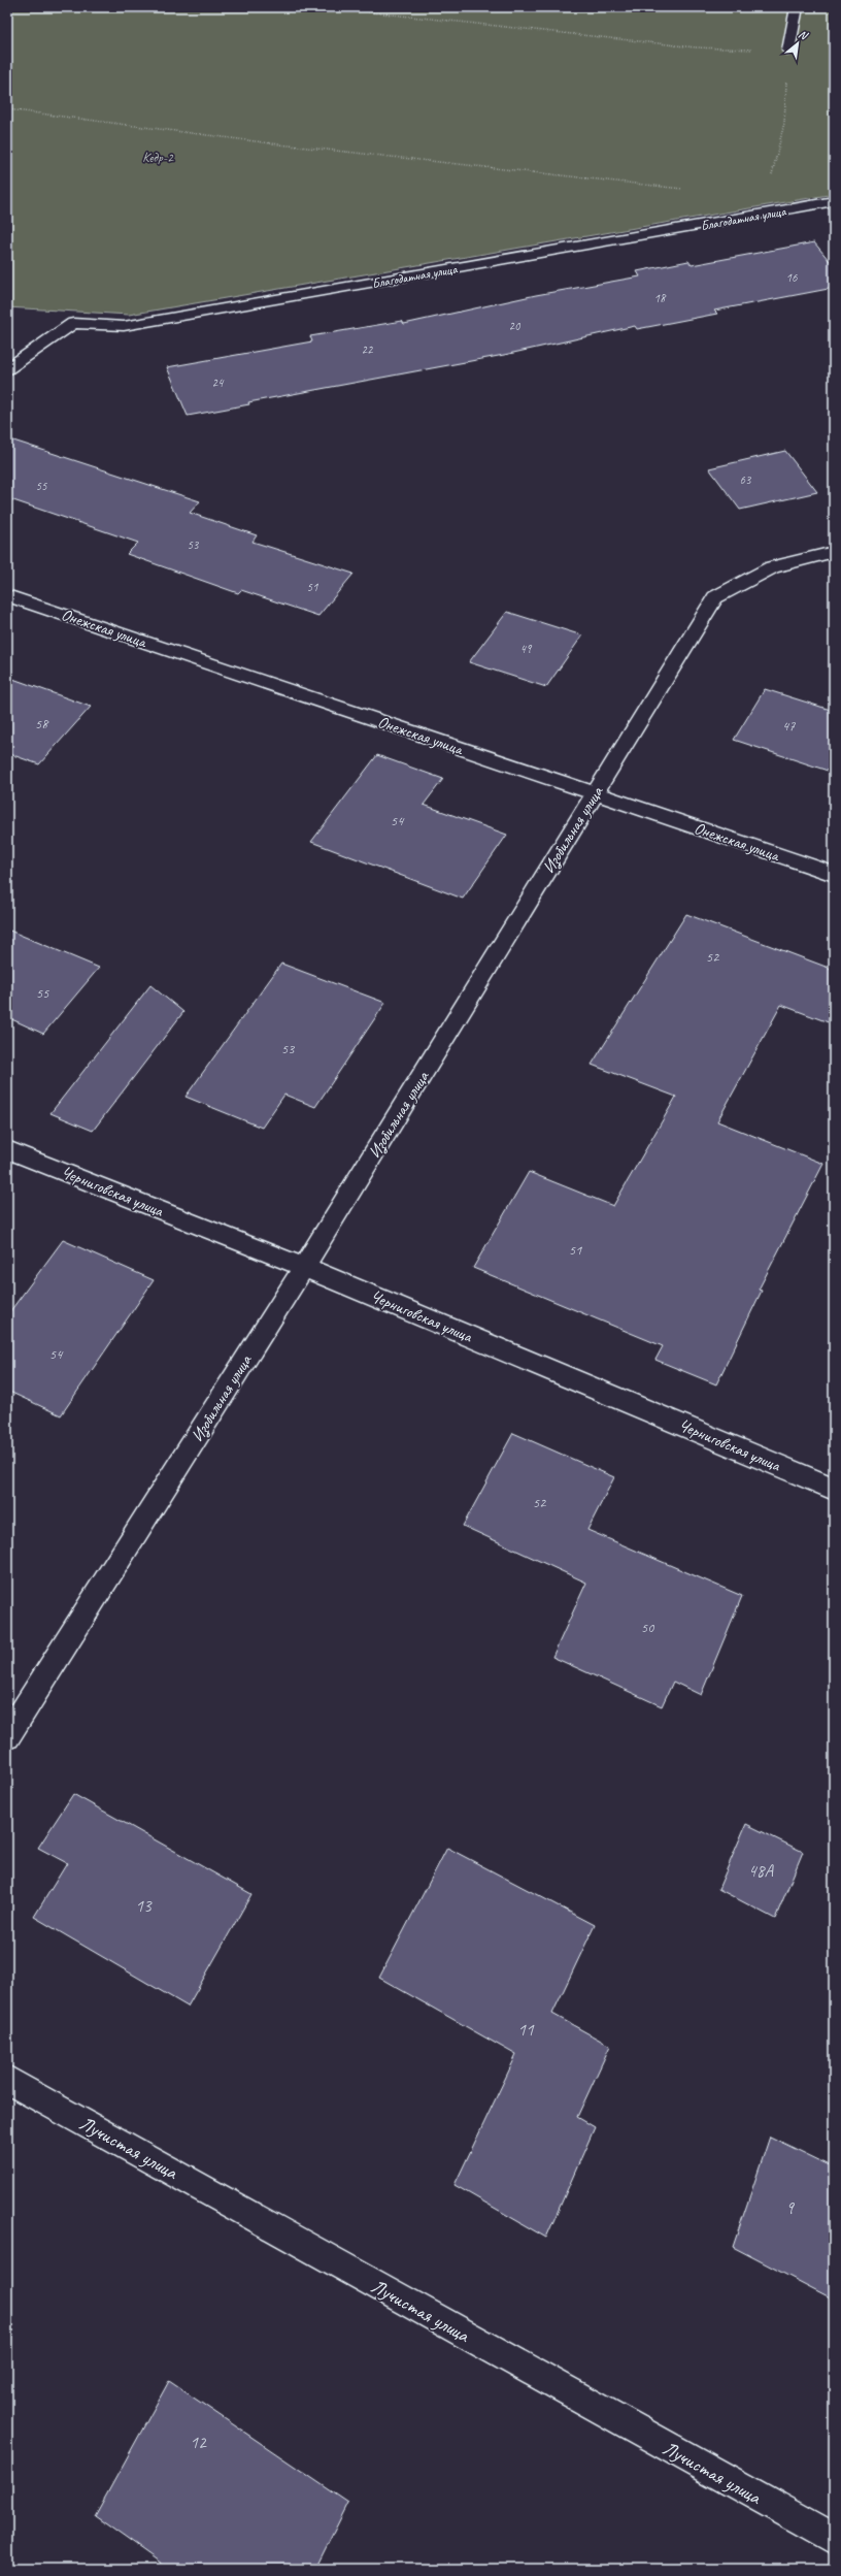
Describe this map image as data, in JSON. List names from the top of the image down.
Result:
{
  "streets": {
    "street": [
      "Благодатная улица",
      "Онежская улица",
      "Изобильная улица",
      "Черниговская улица",
      "Лучистая улица"
    ]
  },
  "crossings": [
    ["Онежская улица", "Изобильная улица"],
    ["Изобильная улица", "Черниговская улица"]
  ],
  "parks": ["Кедр-2"],
  "house_numbers": [
    "16",
    "18",
    "20",
    "22",
    "24",
    "63",
    "55",
    "53",
    "51",
    "49",
    "58",
    "47",
    "54",
    "52",
    "55",
    "53",
    "51",
    "54",
    "52",
    "50",
    "48А",
    "13",
    "11",
    "9",
    "12"
  ],
  "north": "top right"
}
